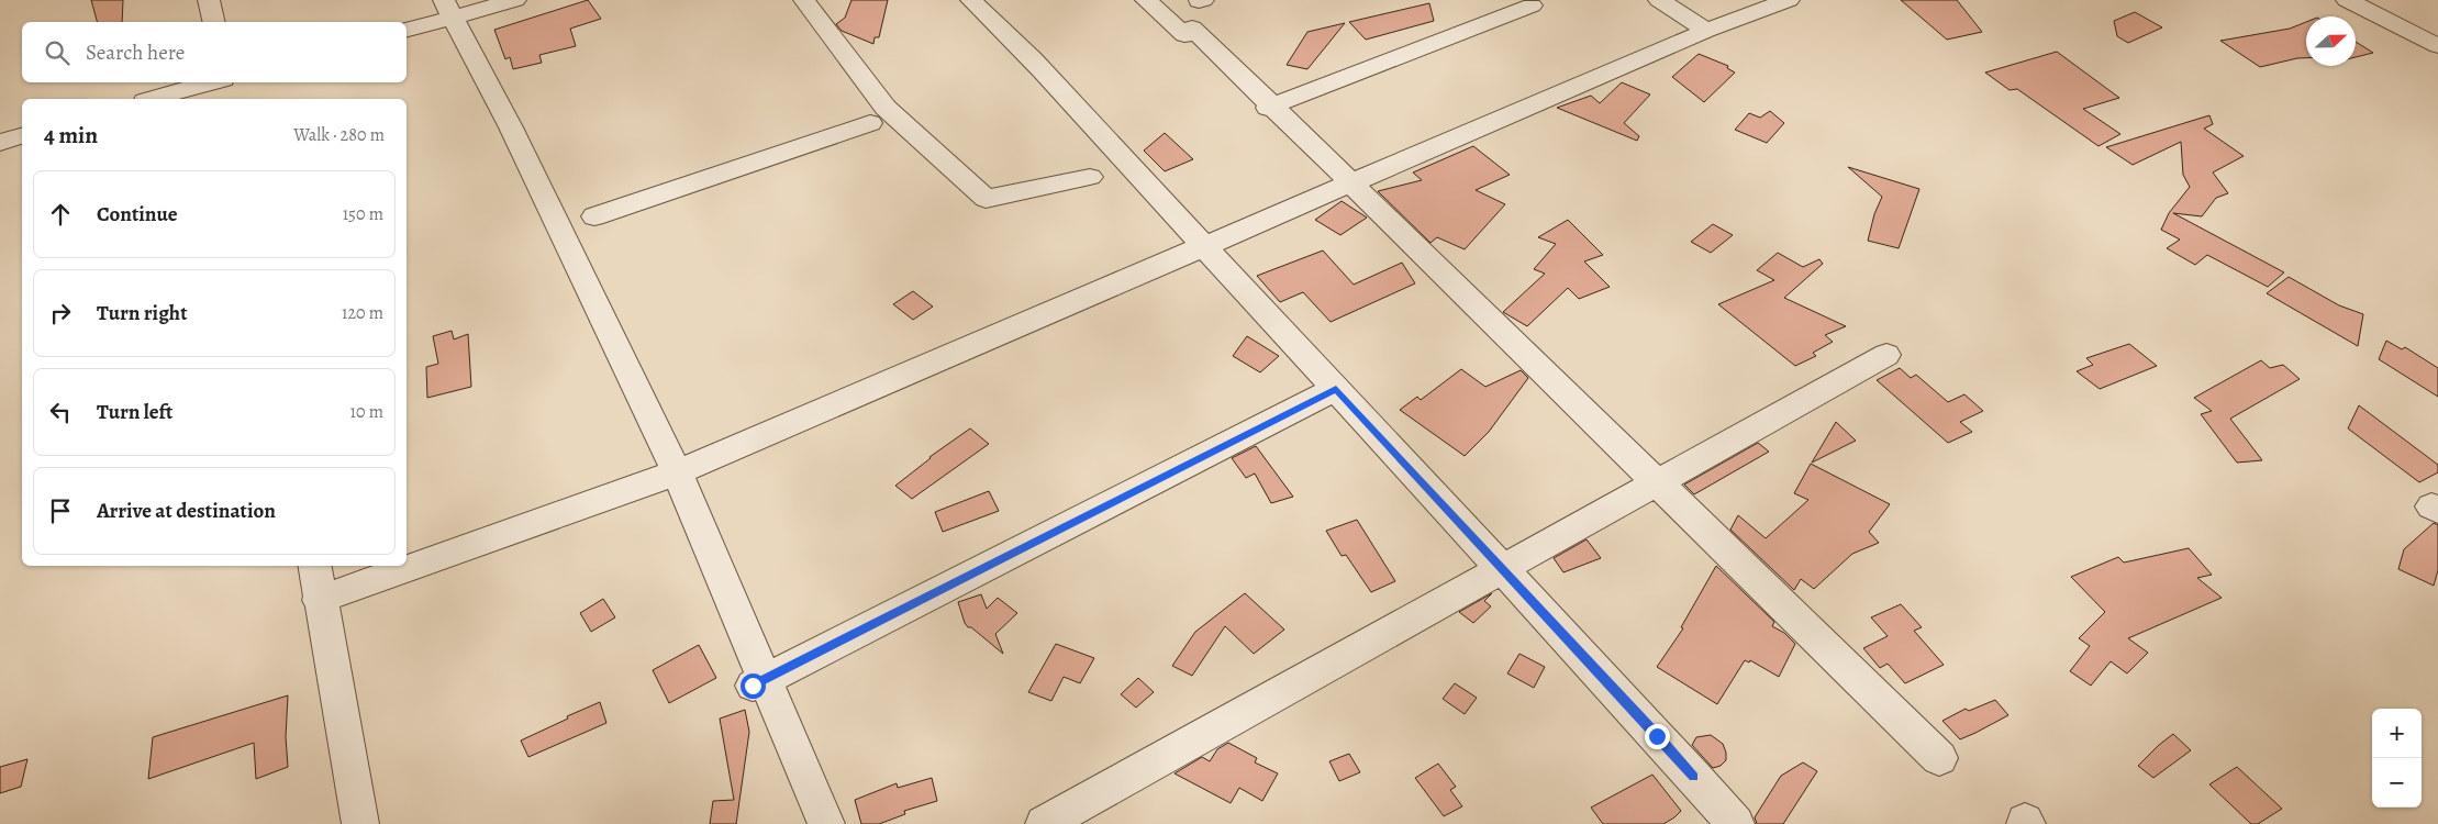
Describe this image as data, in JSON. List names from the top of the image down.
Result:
{
  "north": "right",
  "page": {
    "search": "Search here",
    "heading": ["4 min", "Walk · 280 m"],
    "list": [
      ["Continue", "150 m"],
      ["Turn right", "120 m"],
      ["Turn left", "10 m"],
      "Arrive at destination"
    ],
    "map_buttons": ["+", "−"]
  }
}
